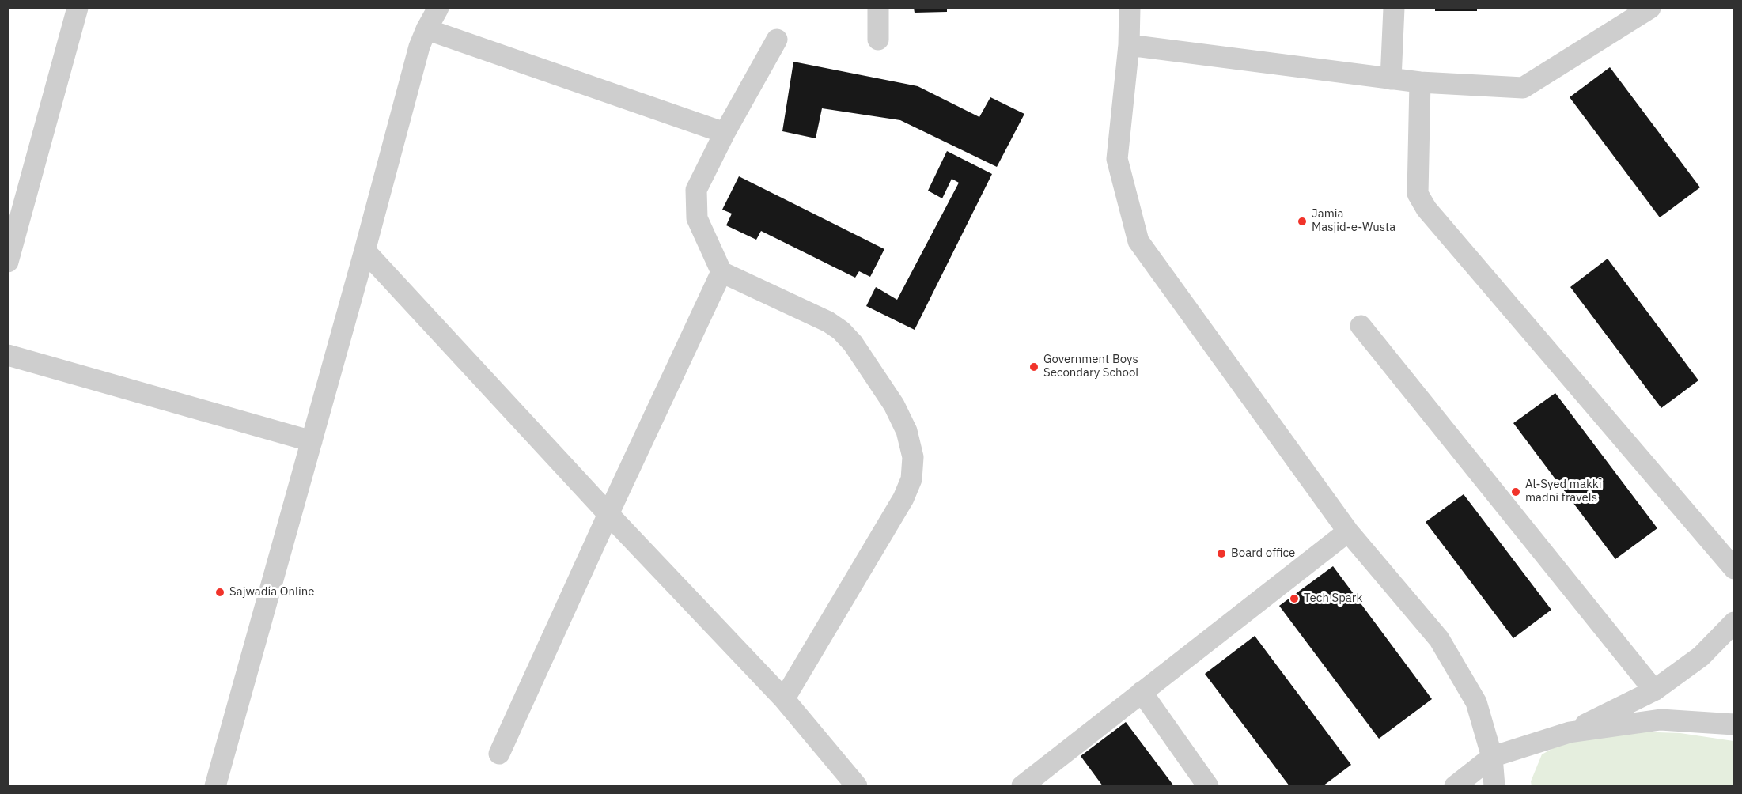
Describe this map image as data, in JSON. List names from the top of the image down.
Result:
{
  "places": [
    "Jamia Masjid-e-Wusta",
    "Government Boys Secondary School",
    "Al-Syed makki madni travels",
    "Board office",
    "Sajwadia Online",
    "Tech Spark"
  ]
}
